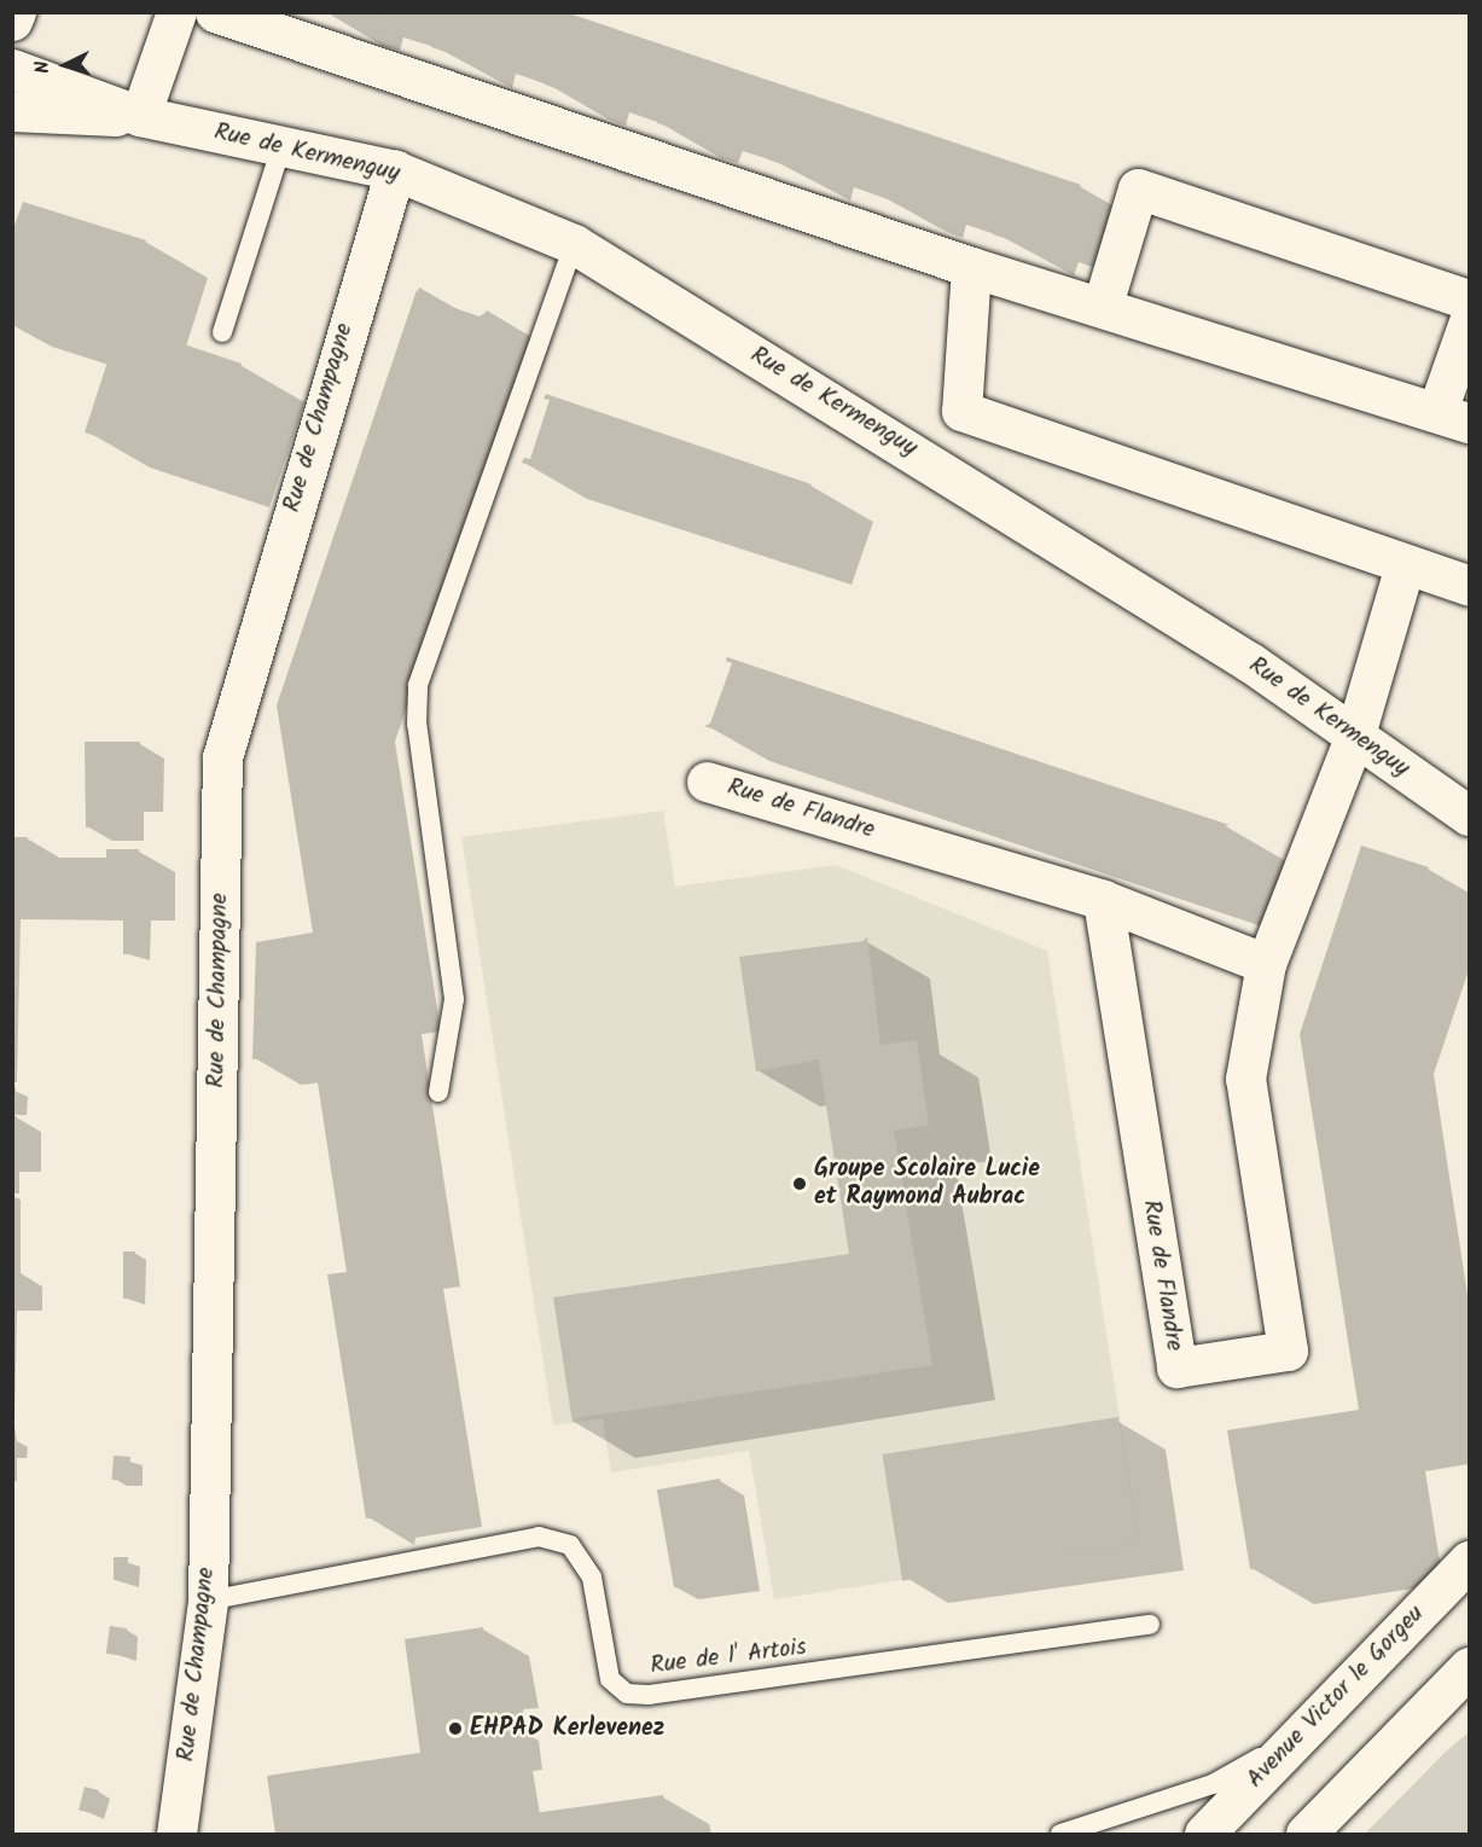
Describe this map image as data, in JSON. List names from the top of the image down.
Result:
{
  "streets": {
    "street": [
      "Rue de Kermenguy",
      "Rue de Champagne",
      "Rue de Flandre",
      "Avenue Victor le Gorgeu"
    ],
    "lane": ["Rue de l' Artois"]
  },
  "crossings": [
    ["Rue de Kermenguy", "Rue de Champagne"],
    ["Rue de Kermenguy", "Rue de Flandre"],
    ["Rue de Champagne", "Rue de l' Artois"]
  ],
  "places": ["Groupe Scolaire Lucie et Raymond Aubrac", "EHPAD Kerlevenez"],
  "north": "left"
}
